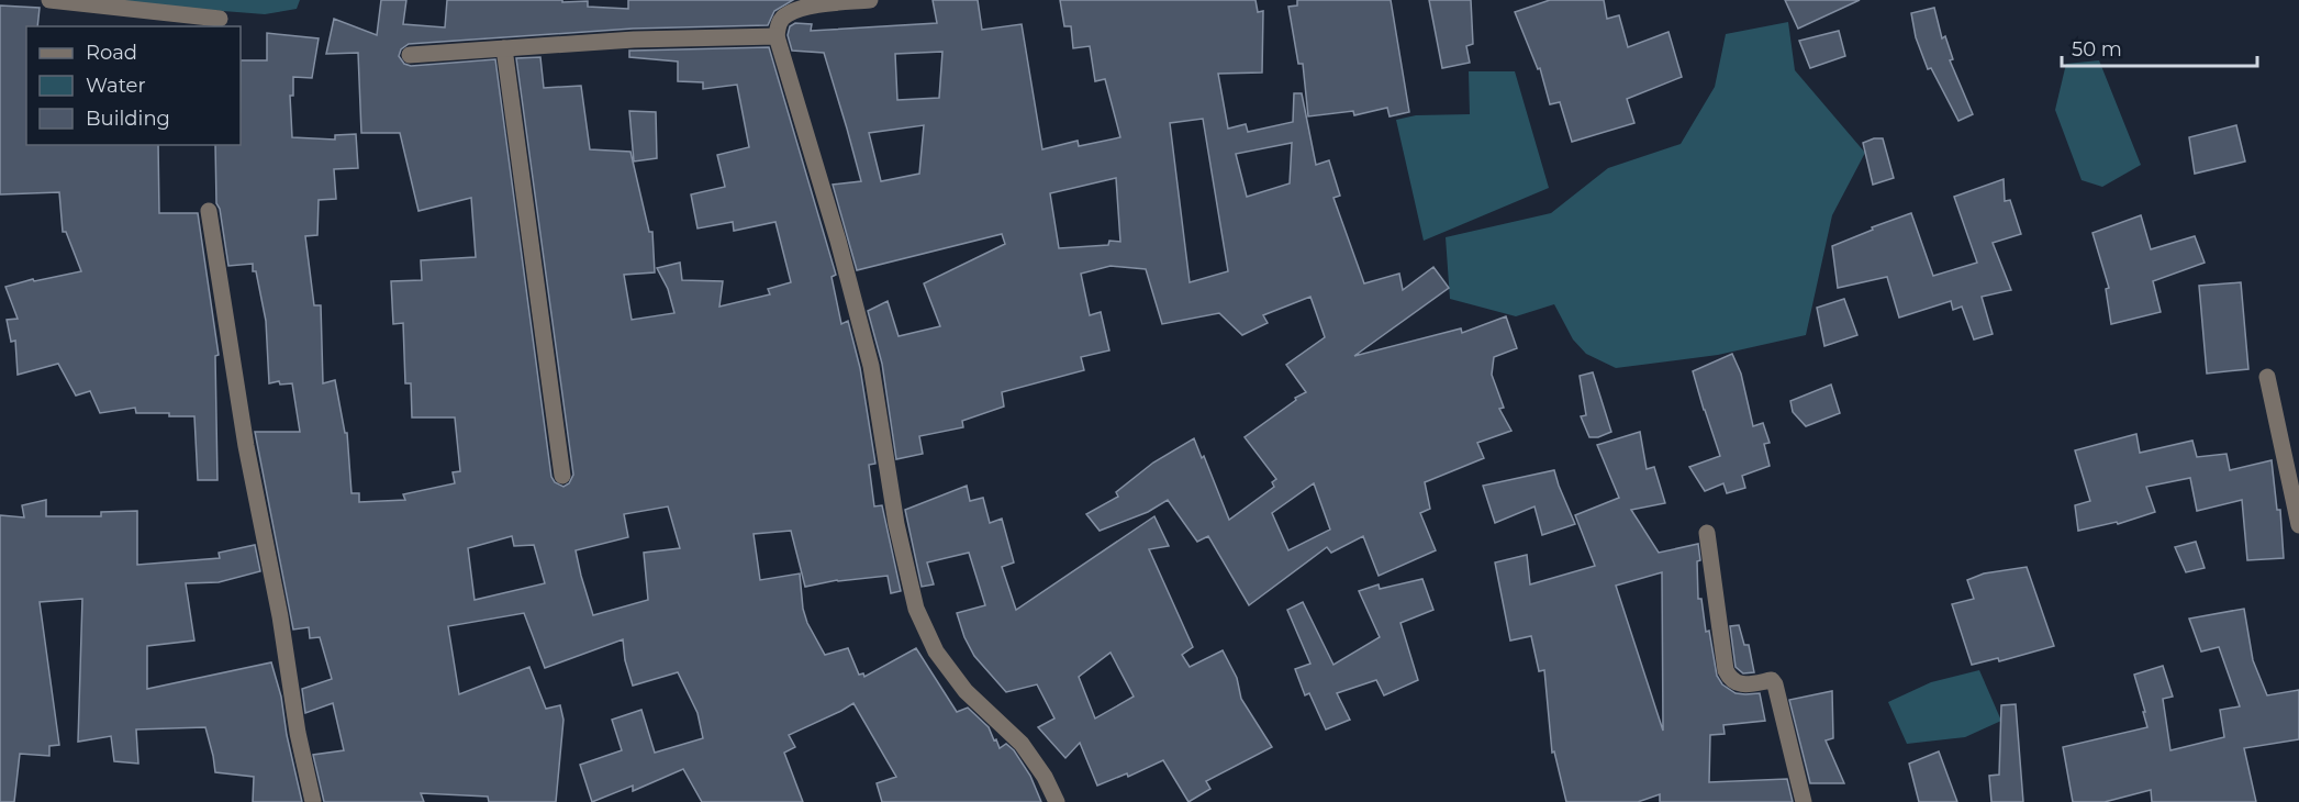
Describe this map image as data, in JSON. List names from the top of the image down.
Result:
{
  "legend": ["Road", "Water", "Building"],
  "scale_bar": "50 m"
}
